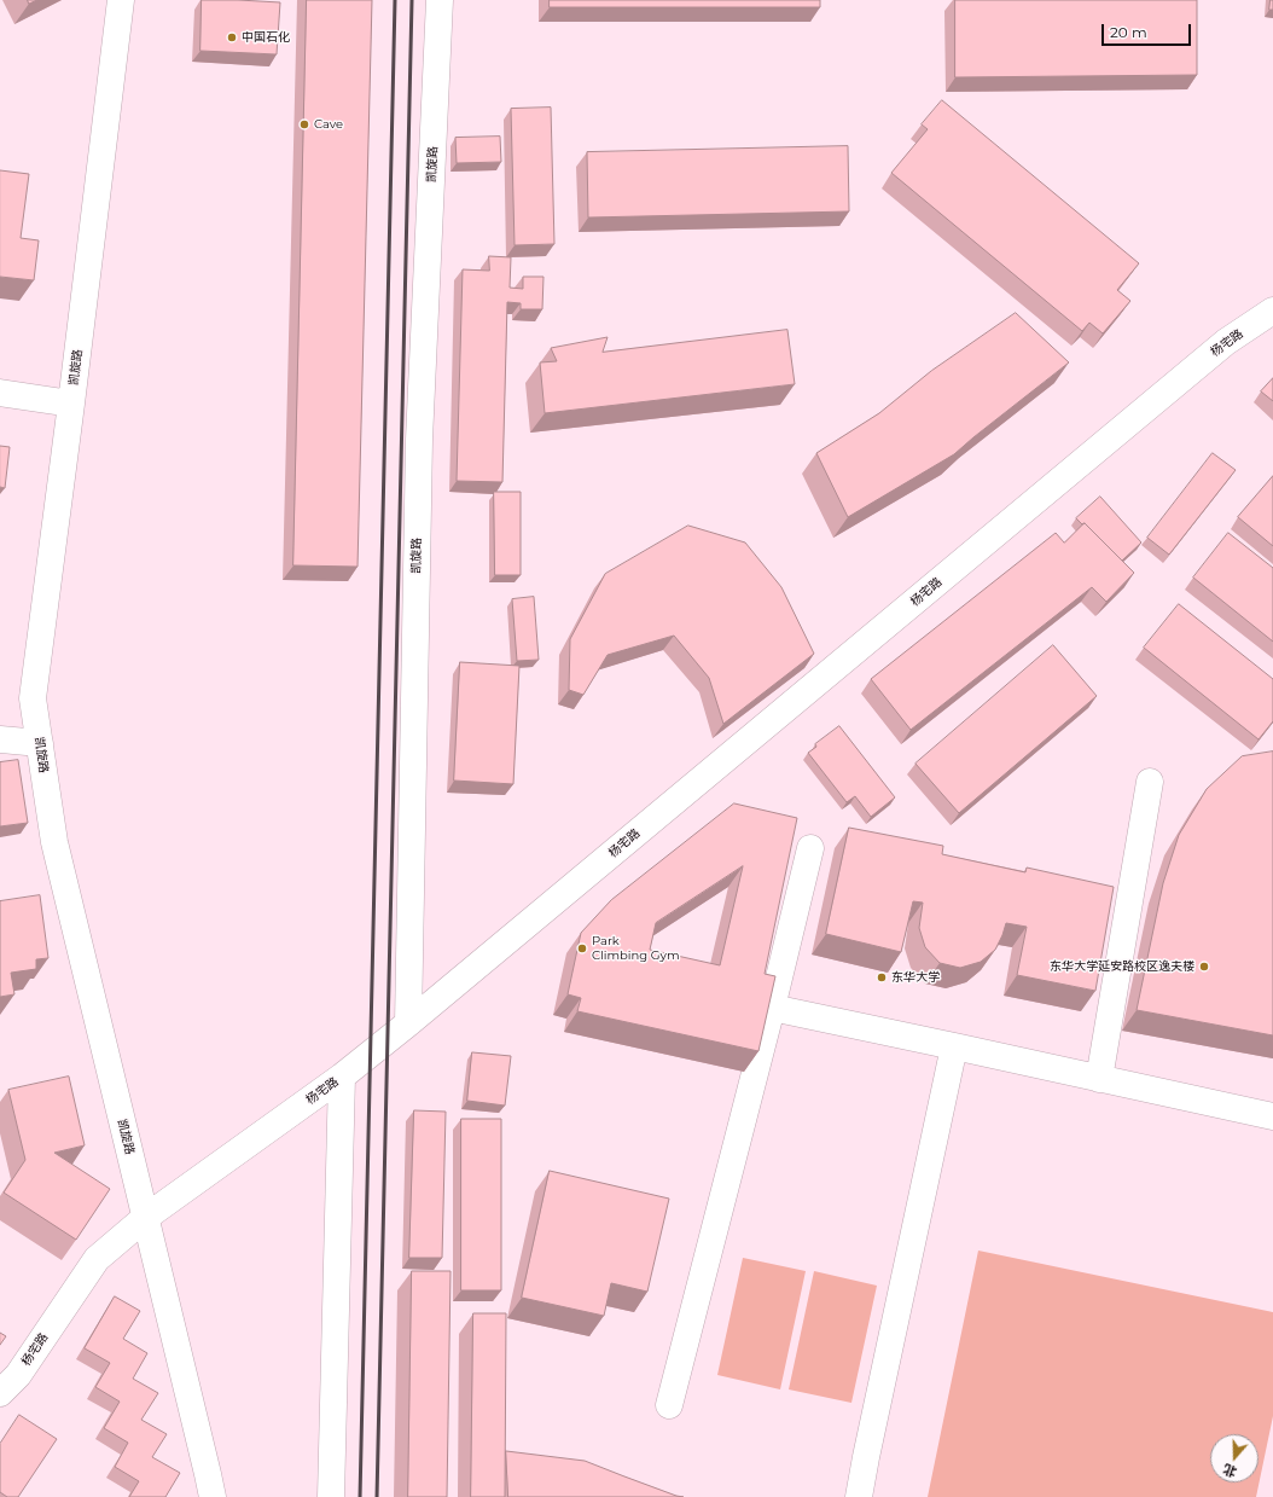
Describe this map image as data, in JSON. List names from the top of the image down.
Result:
{
  "streets": {
    "street": ["凯旋路", "杨宅路"]
  },
  "crossings": [
    ["凯旋路", "杨宅路"]
  ],
  "places": [
    "中国石化",
    "Cave",
    "Park Climbing Gym",
    "东华大学延安路校区逸夫楼",
    "东华大学"
  ],
  "scale_bar": "20 m",
  "north": "bottom"
}
